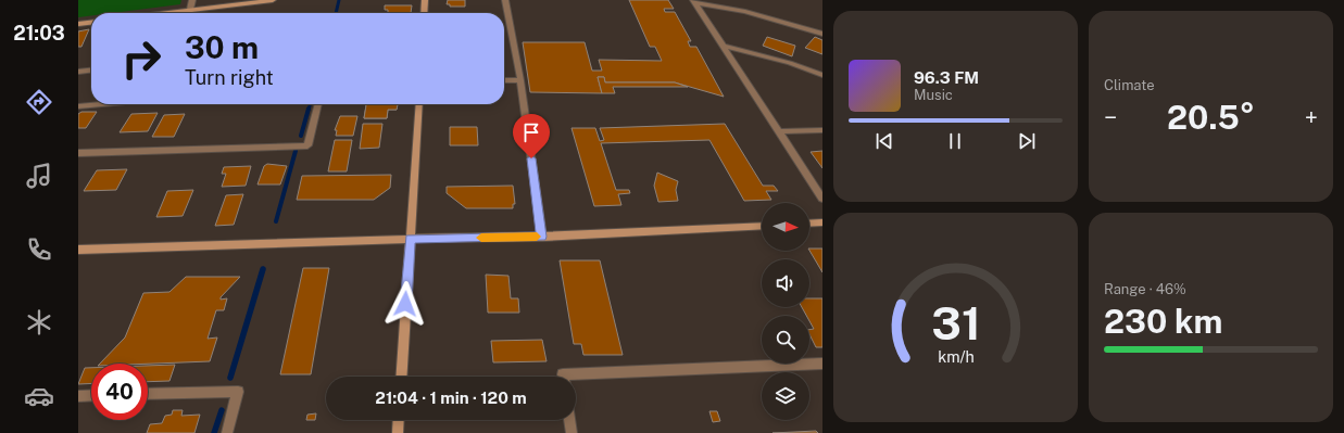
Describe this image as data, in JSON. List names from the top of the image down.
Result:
{
  "north": "right",
  "page": {
    "tabs": "21:03",
    "tile": [
      "Climate",
      ["Range · 46%", "230 km"]
    ],
    "turn": ["30 m", "Turn right"],
    "song": ["96.3 FM", "Music"],
    "heat": ["−", "20.5°", "+"],
    "limit": "40",
    "trip": "21:04 · 1 min · 120 m",
    "gauge": ["31", "km/h"]
  }
}
